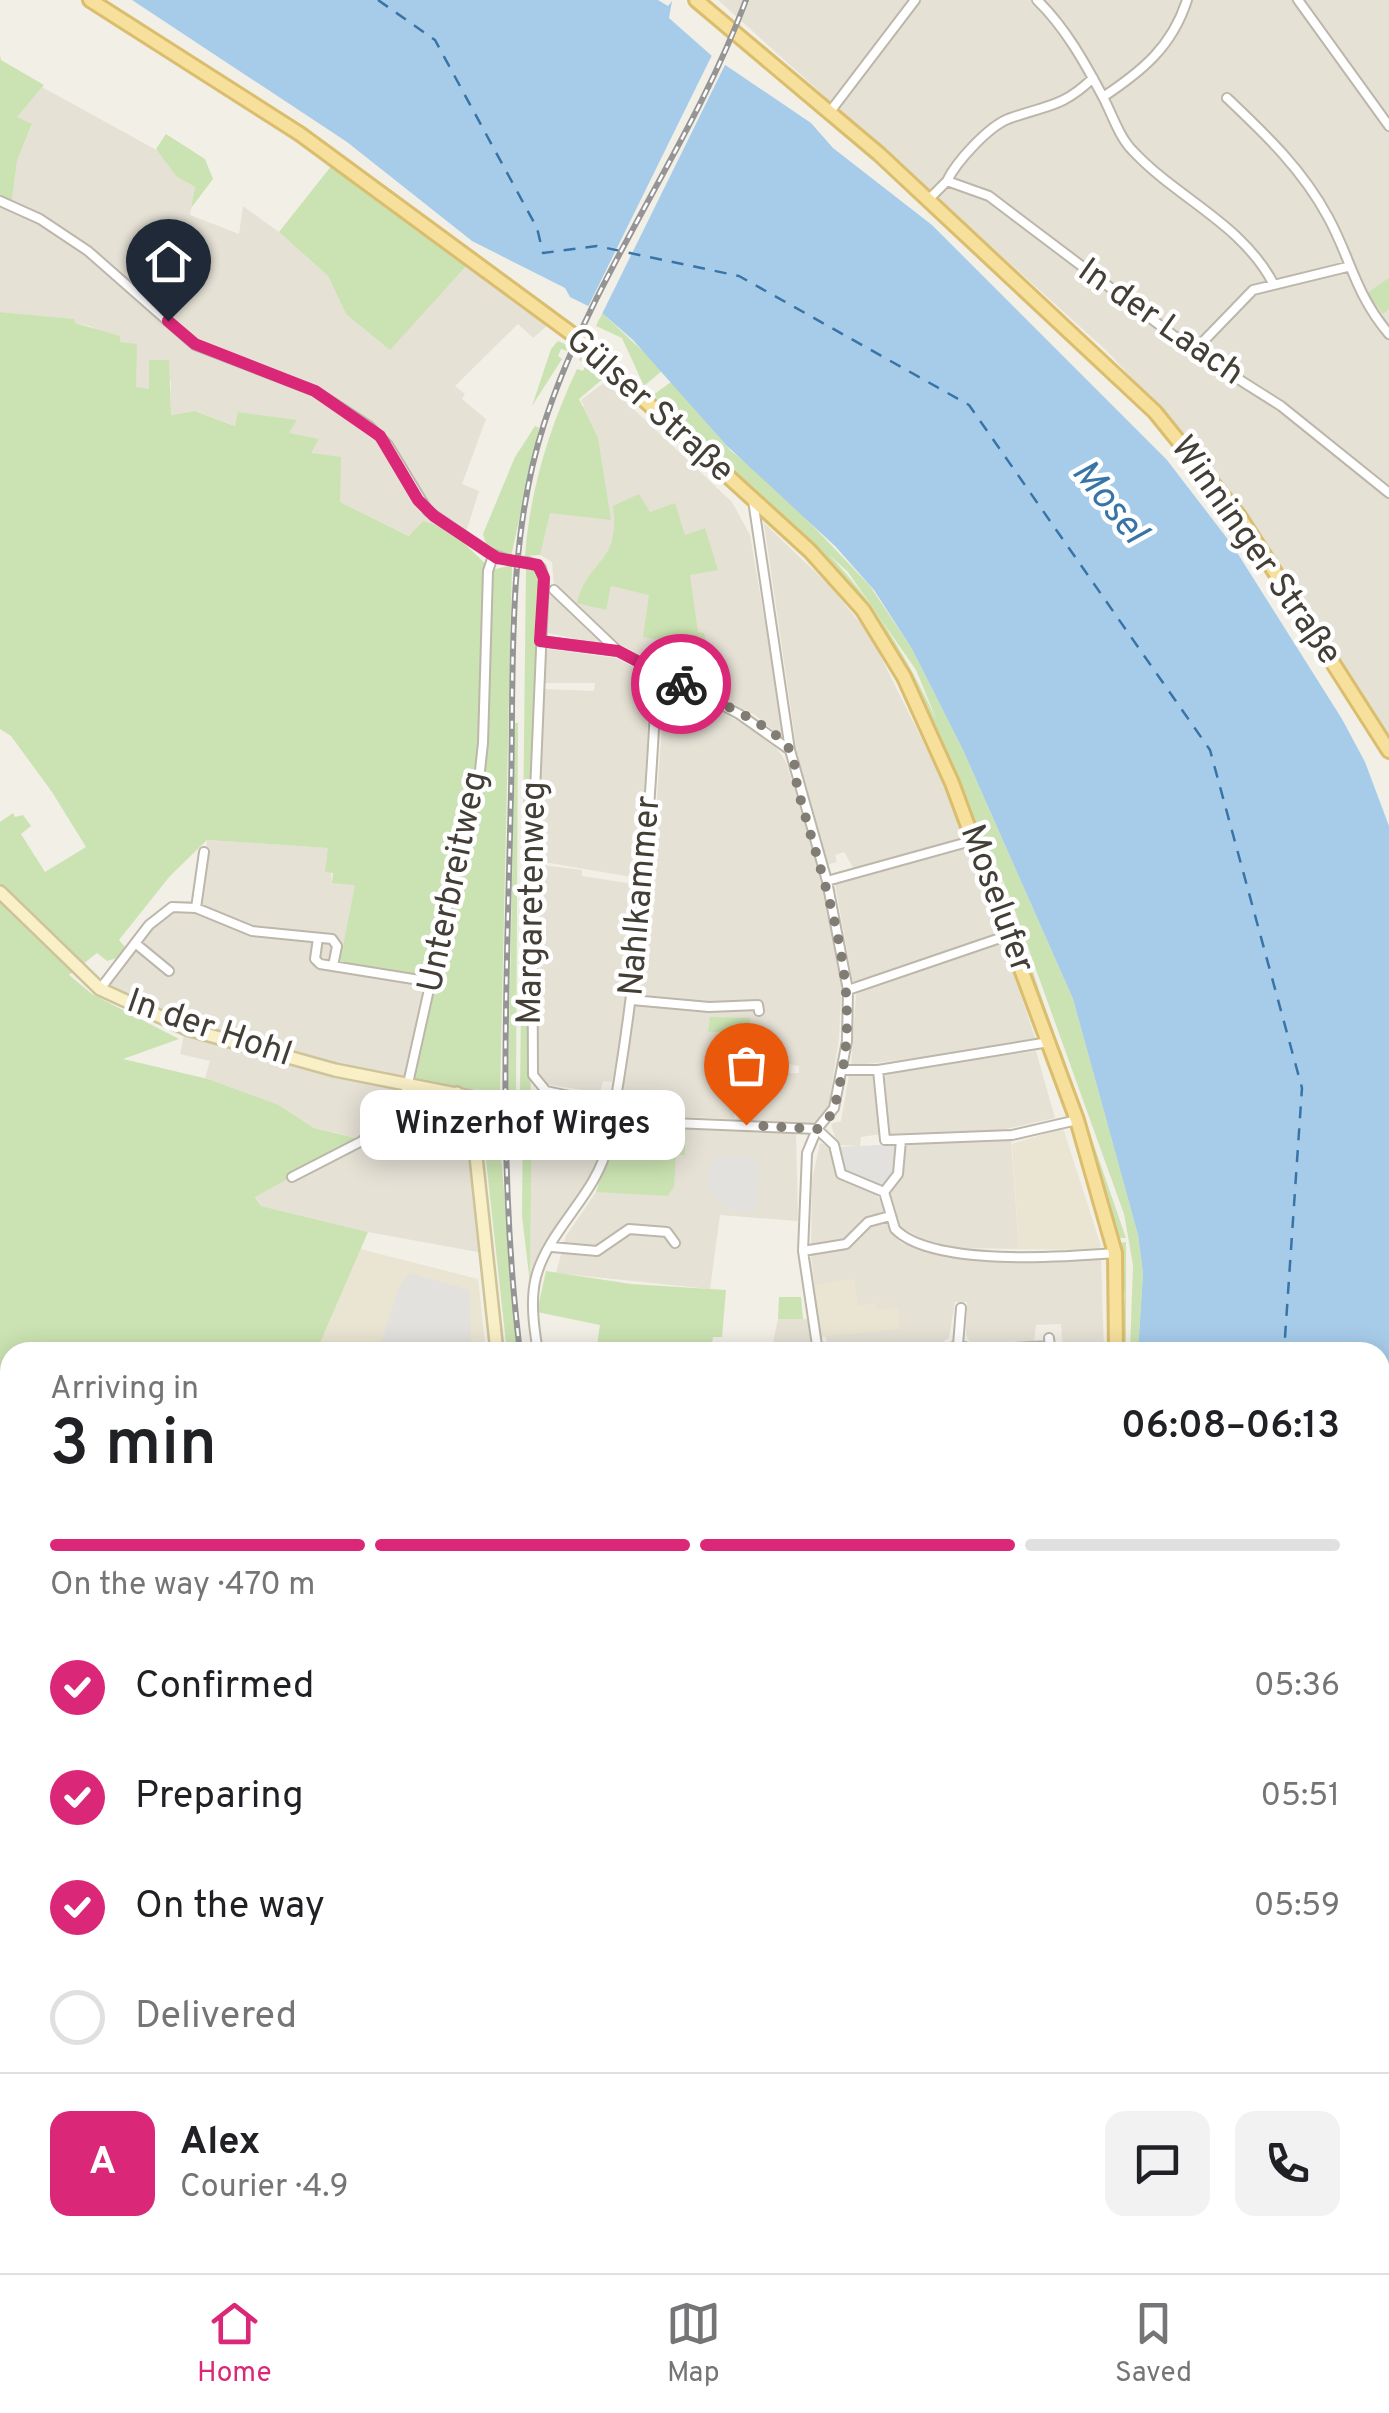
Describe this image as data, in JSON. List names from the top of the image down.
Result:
{
  "streets": {
    "main road": ["Gülser Straße", "Winninger Straße", "Moselufer"],
    "street": [
      "In der Laach",
      "Unterbreitweg",
      "Nahlkammer",
      "Margaretenweg",
      "In der Hohl"
    ]
  },
  "crossings": [
    ["Gülser Straße", "Moselufer"],
    ["Unterbreitweg", "Margaretenweg"],
    ["Unterbreitweg", "In der Hohl"],
    ["Nahlkammer", "Margaretenweg"]
  ],
  "water": ["Mosel"],
  "places": ["Winzerhof Wirges"],
  "page": {
    "bubble": "Winzerhof Wirges",
    "heading": ["3 min", "Arriving in", "06:08–06:13"],
    "panel": ["Alex", "Courier · 4.9"],
    "bar": "On the way · 470 m",
    "list": [
      ["Confirmed", "05:36"],
      ["Preparing", "05:51"],
      ["On the way", "05:59"],
      "Delivered"
    ],
    "round": "A",
    "tabs": ["Home", "Map", "Saved"]
  }
}
